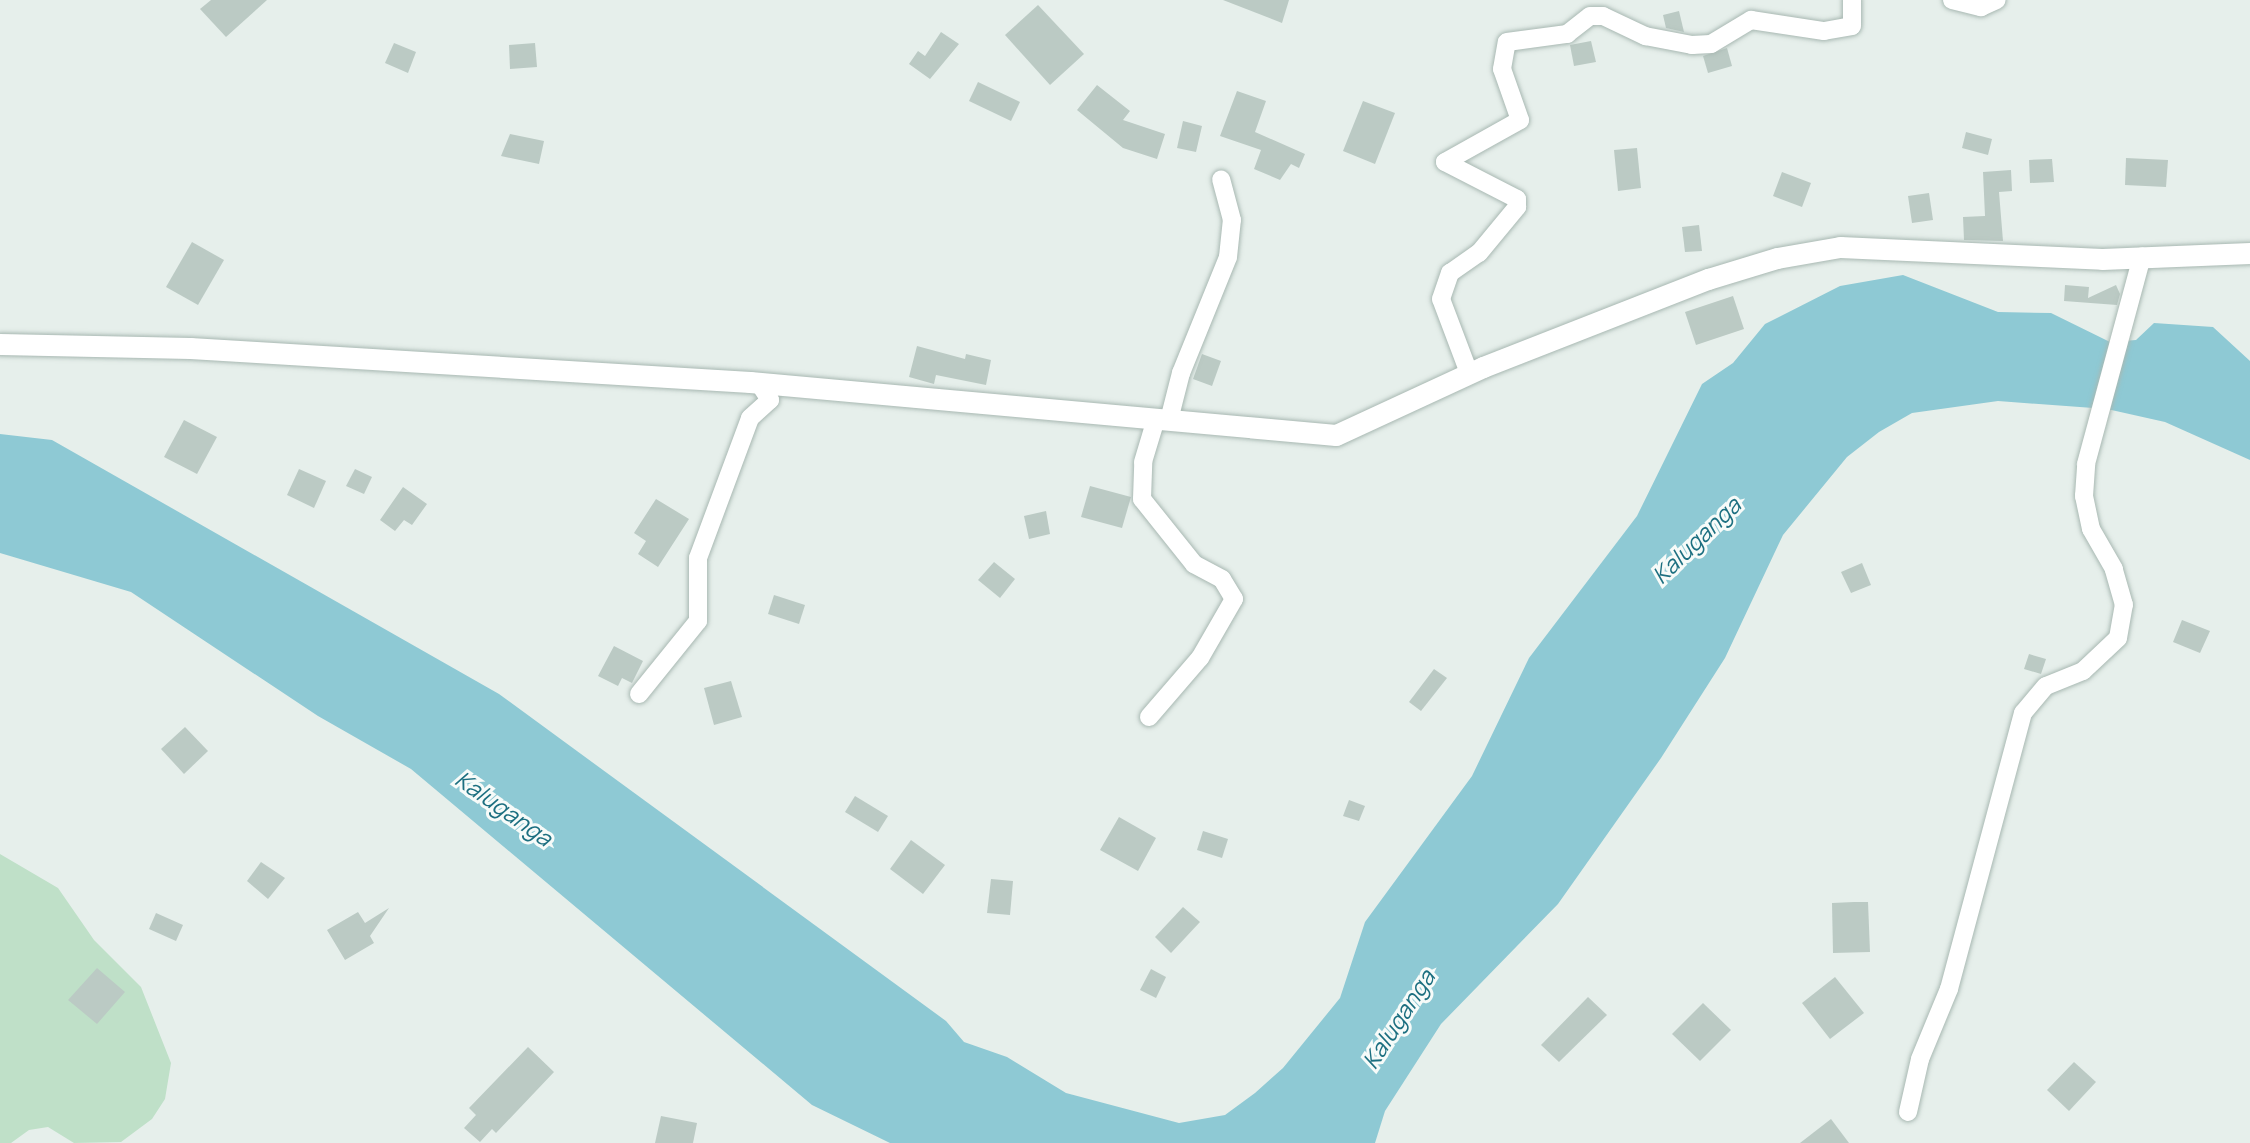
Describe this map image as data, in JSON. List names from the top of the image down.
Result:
{
  "water": ["Kaluganga"]
}
